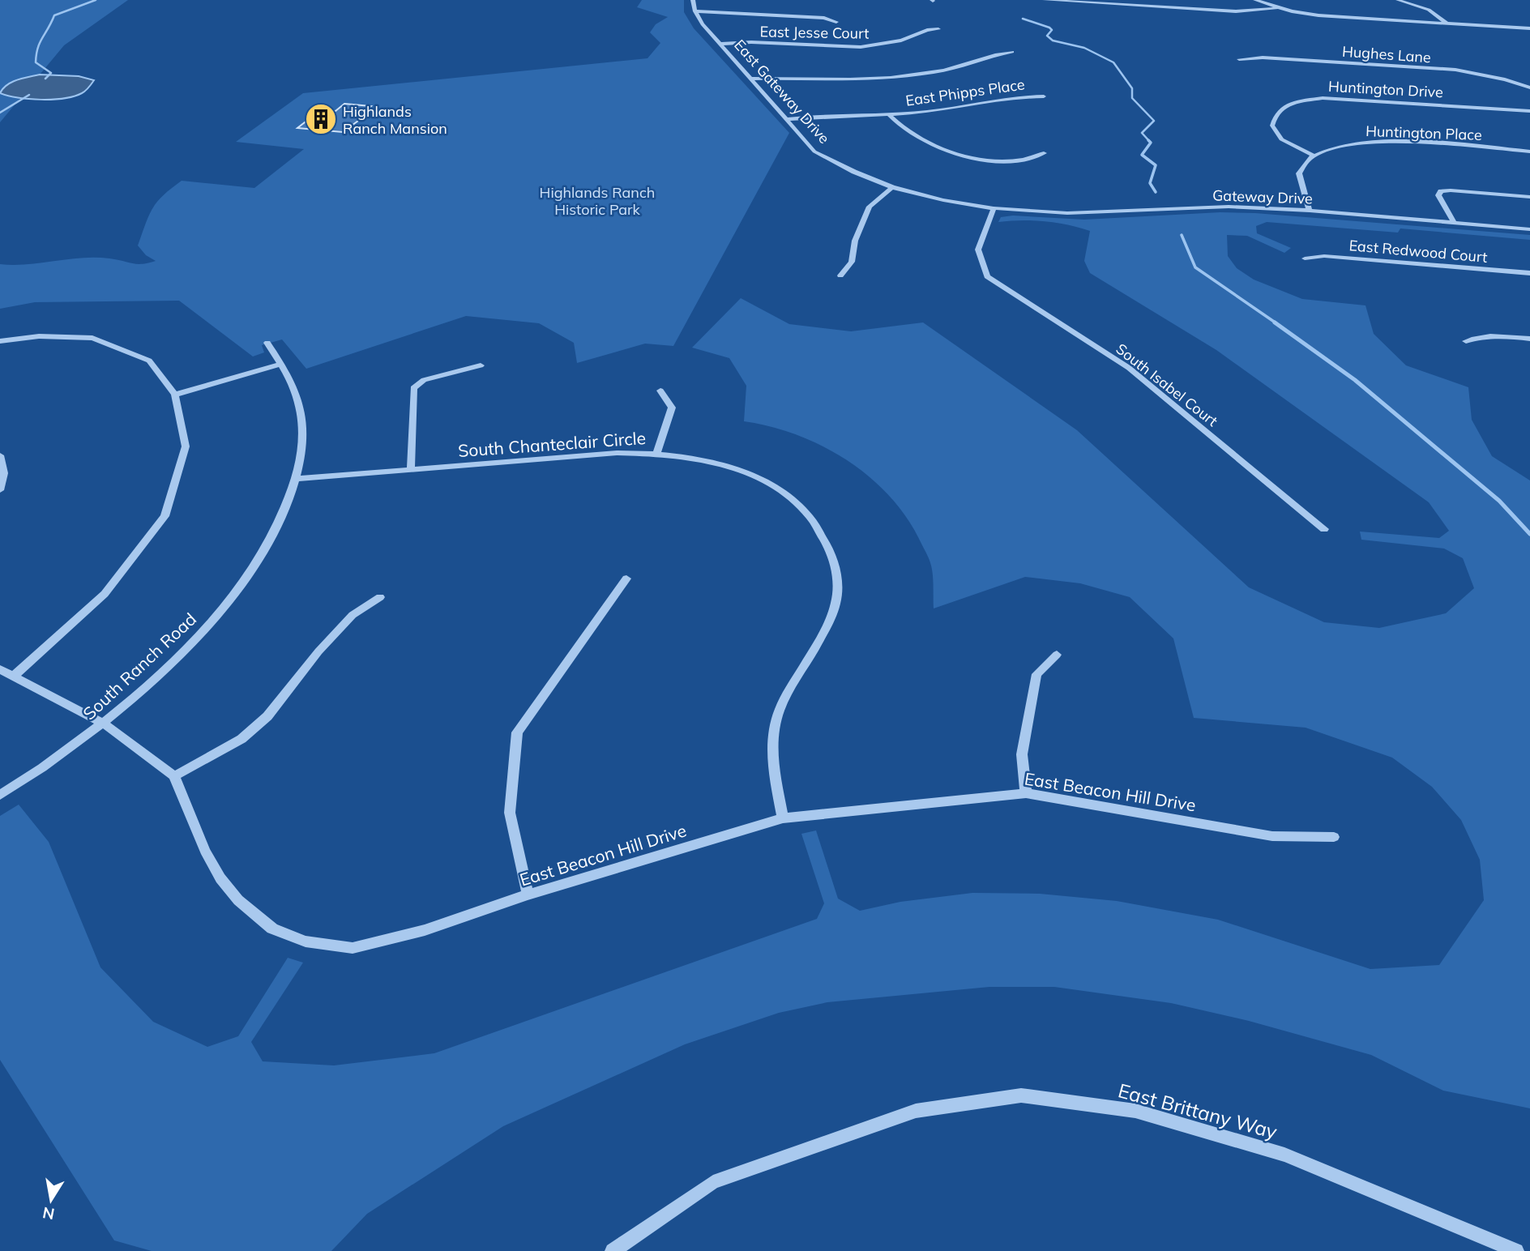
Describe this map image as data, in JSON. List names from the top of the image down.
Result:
{
  "streets": {
    "street": [
      "East Jesse Court",
      "Hughes Lane",
      "Huntington Drive",
      "East Gateway Drive",
      "East Phipps Place",
      "Huntington Place",
      "Gateway Drive",
      "East Redwood Court",
      "South Isabel Court",
      "South Chanteclair Circle",
      "South Ranch Road",
      "East Beacon Hill Drive",
      "East Brittany Way"
    ]
  },
  "crossings": [
    ["East Jesse Court", "East Gateway Drive"],
    ["Huntington Drive", "Huntington Place"],
    ["East Gateway Drive", "East Phipps Place"],
    ["East Gateway Drive", "Gateway Drive"],
    ["East Gateway Drive", "South Isabel Court"],
    ["Gateway Drive", "South Isabel Court"],
    ["South Chanteclair Circle", "South Ranch Road"],
    ["South Chanteclair Circle", "East Beacon Hill Drive"]
  ],
  "parks": ["Highlands Ranch Historic Park"],
  "places": {
    "building": ["Highlands Ranch Mansion"]
  },
  "north": "bottom"
}
